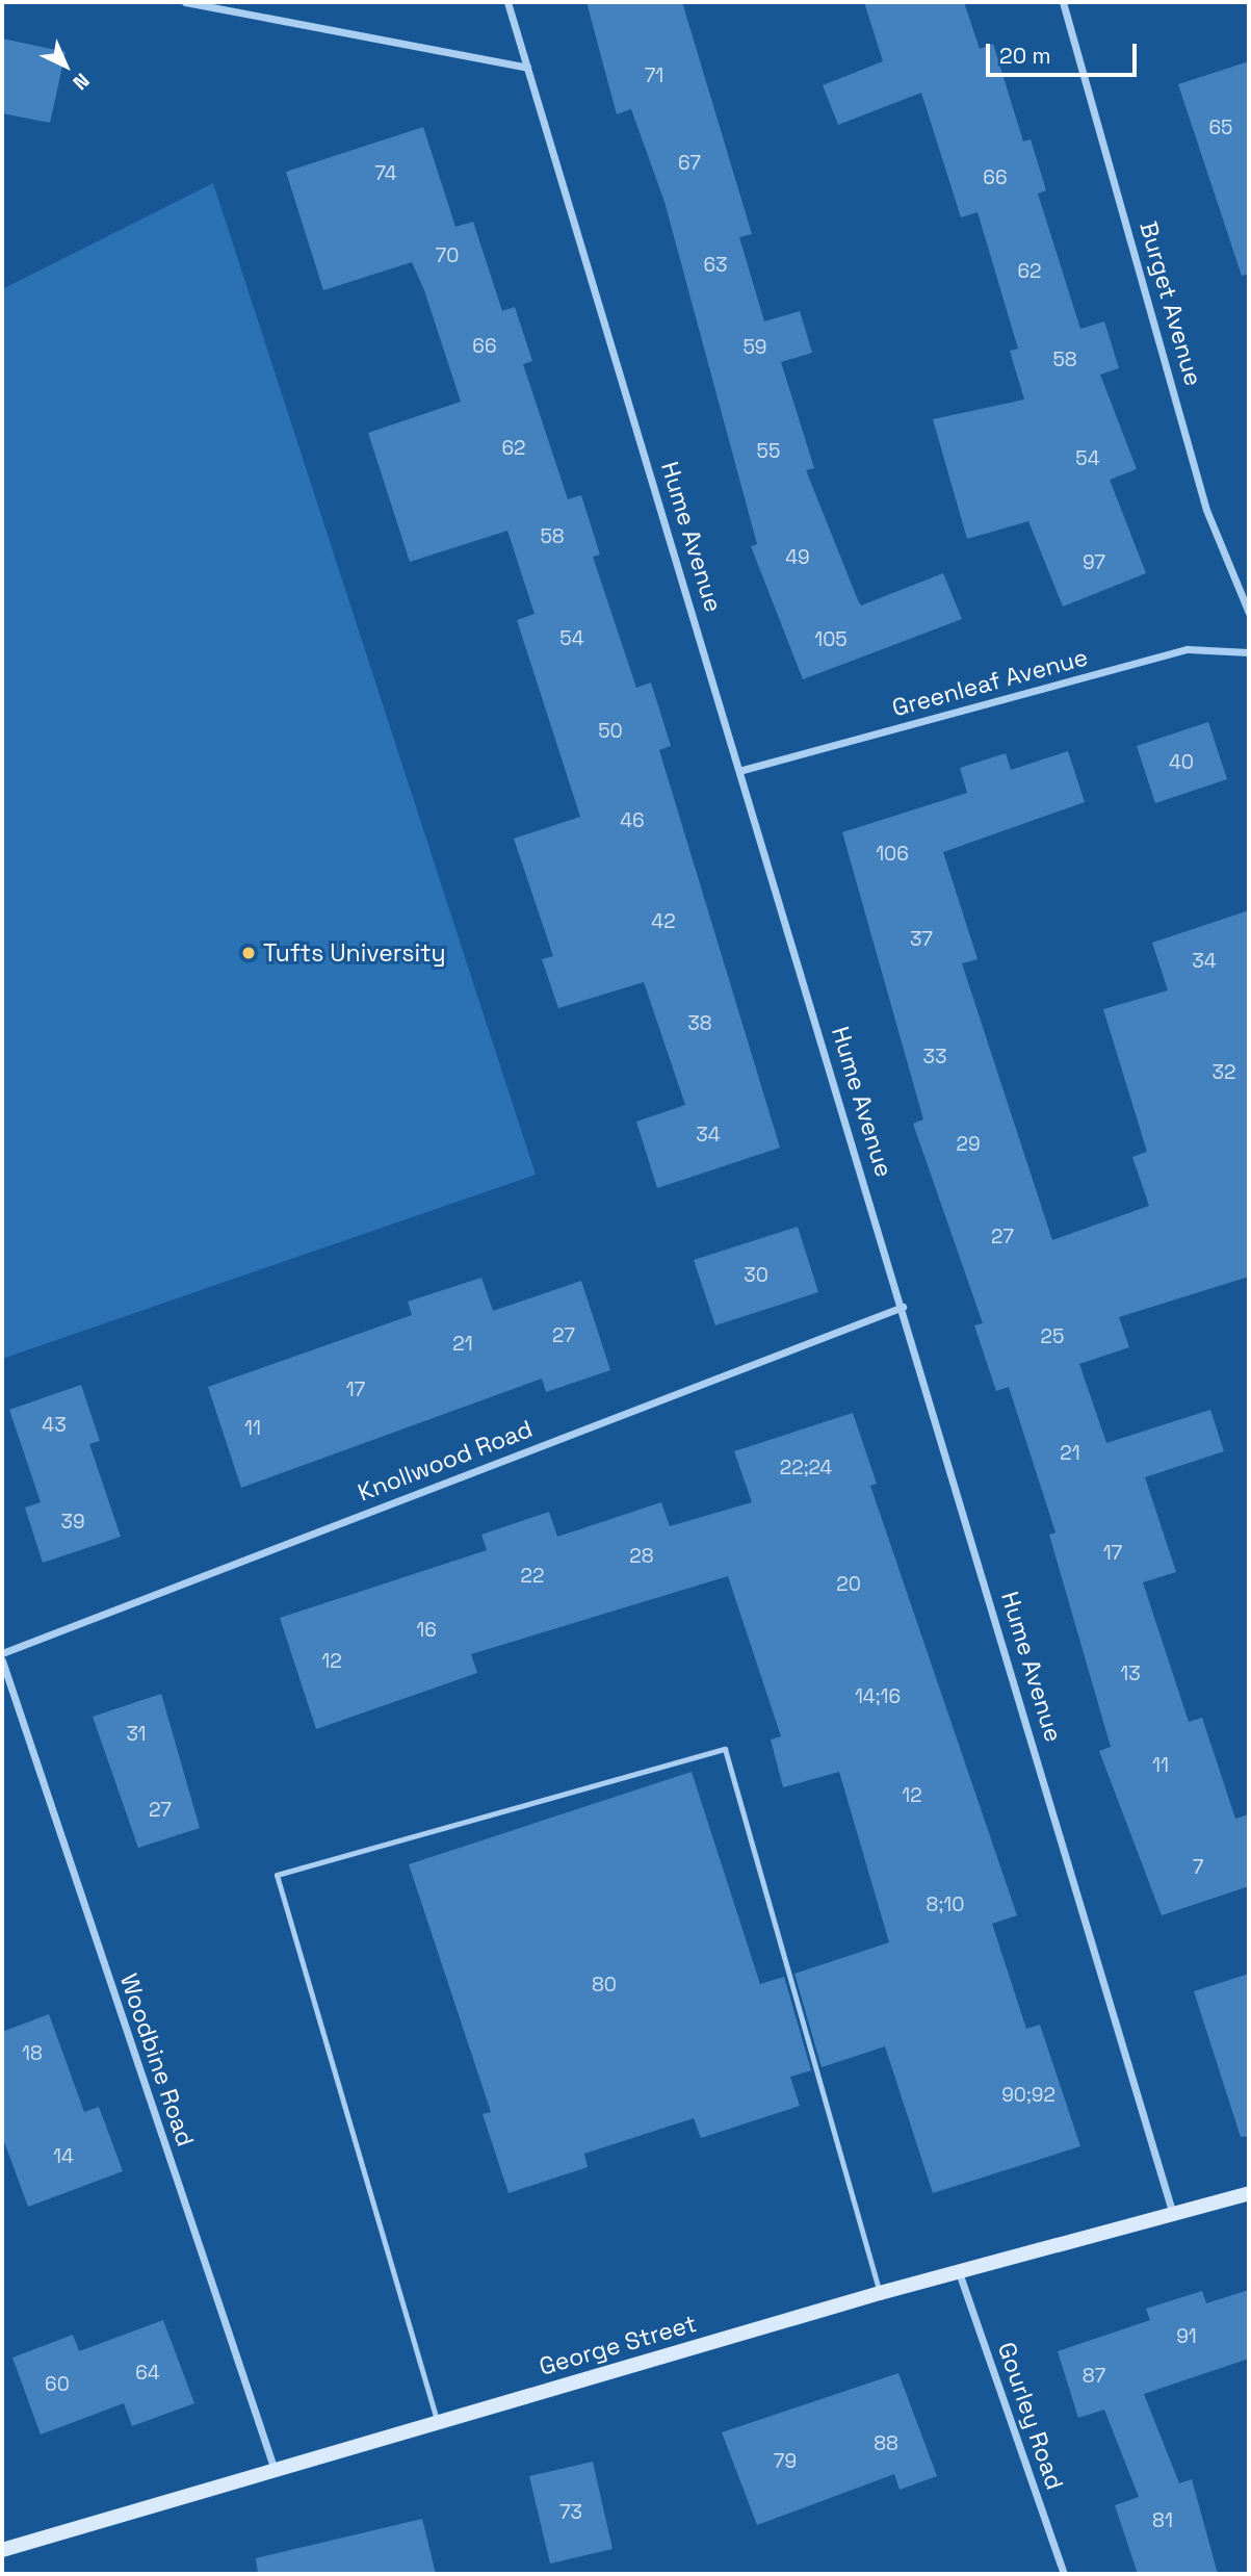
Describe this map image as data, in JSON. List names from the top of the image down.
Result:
{
  "streets": {
    "street": [
      "Burget Avenue",
      "Hume Avenue",
      "Greenleaf Avenue",
      "Knollwood Road",
      "Woodbine Road",
      "George Street",
      "Gourley Road"
    ]
  },
  "crossings": [
    ["Hume Avenue", "Greenleaf Avenue"],
    ["Hume Avenue", "Knollwood Road"],
    ["Hume Avenue", "George Street"],
    ["Woodbine Road", "George Street"],
    ["George Street", "Gourley Road"]
  ],
  "places": ["Tufts University"],
  "house_numbers": [
    "71",
    "65",
    "67",
    "74",
    "66",
    "70",
    "63",
    "62",
    "66",
    "59",
    "58",
    "62",
    "55",
    "54",
    "58",
    "49",
    "97",
    "54",
    "105",
    "50",
    "40",
    "46",
    "106",
    "42",
    "37",
    "34",
    "38",
    "33",
    "32",
    "34",
    "29",
    "27",
    "30",
    "27",
    "25",
    "21",
    "17",
    "43",
    "11",
    "21",
    "22;24",
    "39",
    "17",
    "28",
    "22",
    "20",
    "16",
    "12",
    "13",
    "14;16",
    "31",
    "11",
    "12",
    "27",
    "7",
    "8;10",
    "80",
    "18",
    "90;92",
    "14",
    "91",
    "64",
    "87",
    "60",
    "88",
    "79",
    "73",
    "81"
  ],
  "scale_bar": "20 m",
  "north": "bottom right"
}
